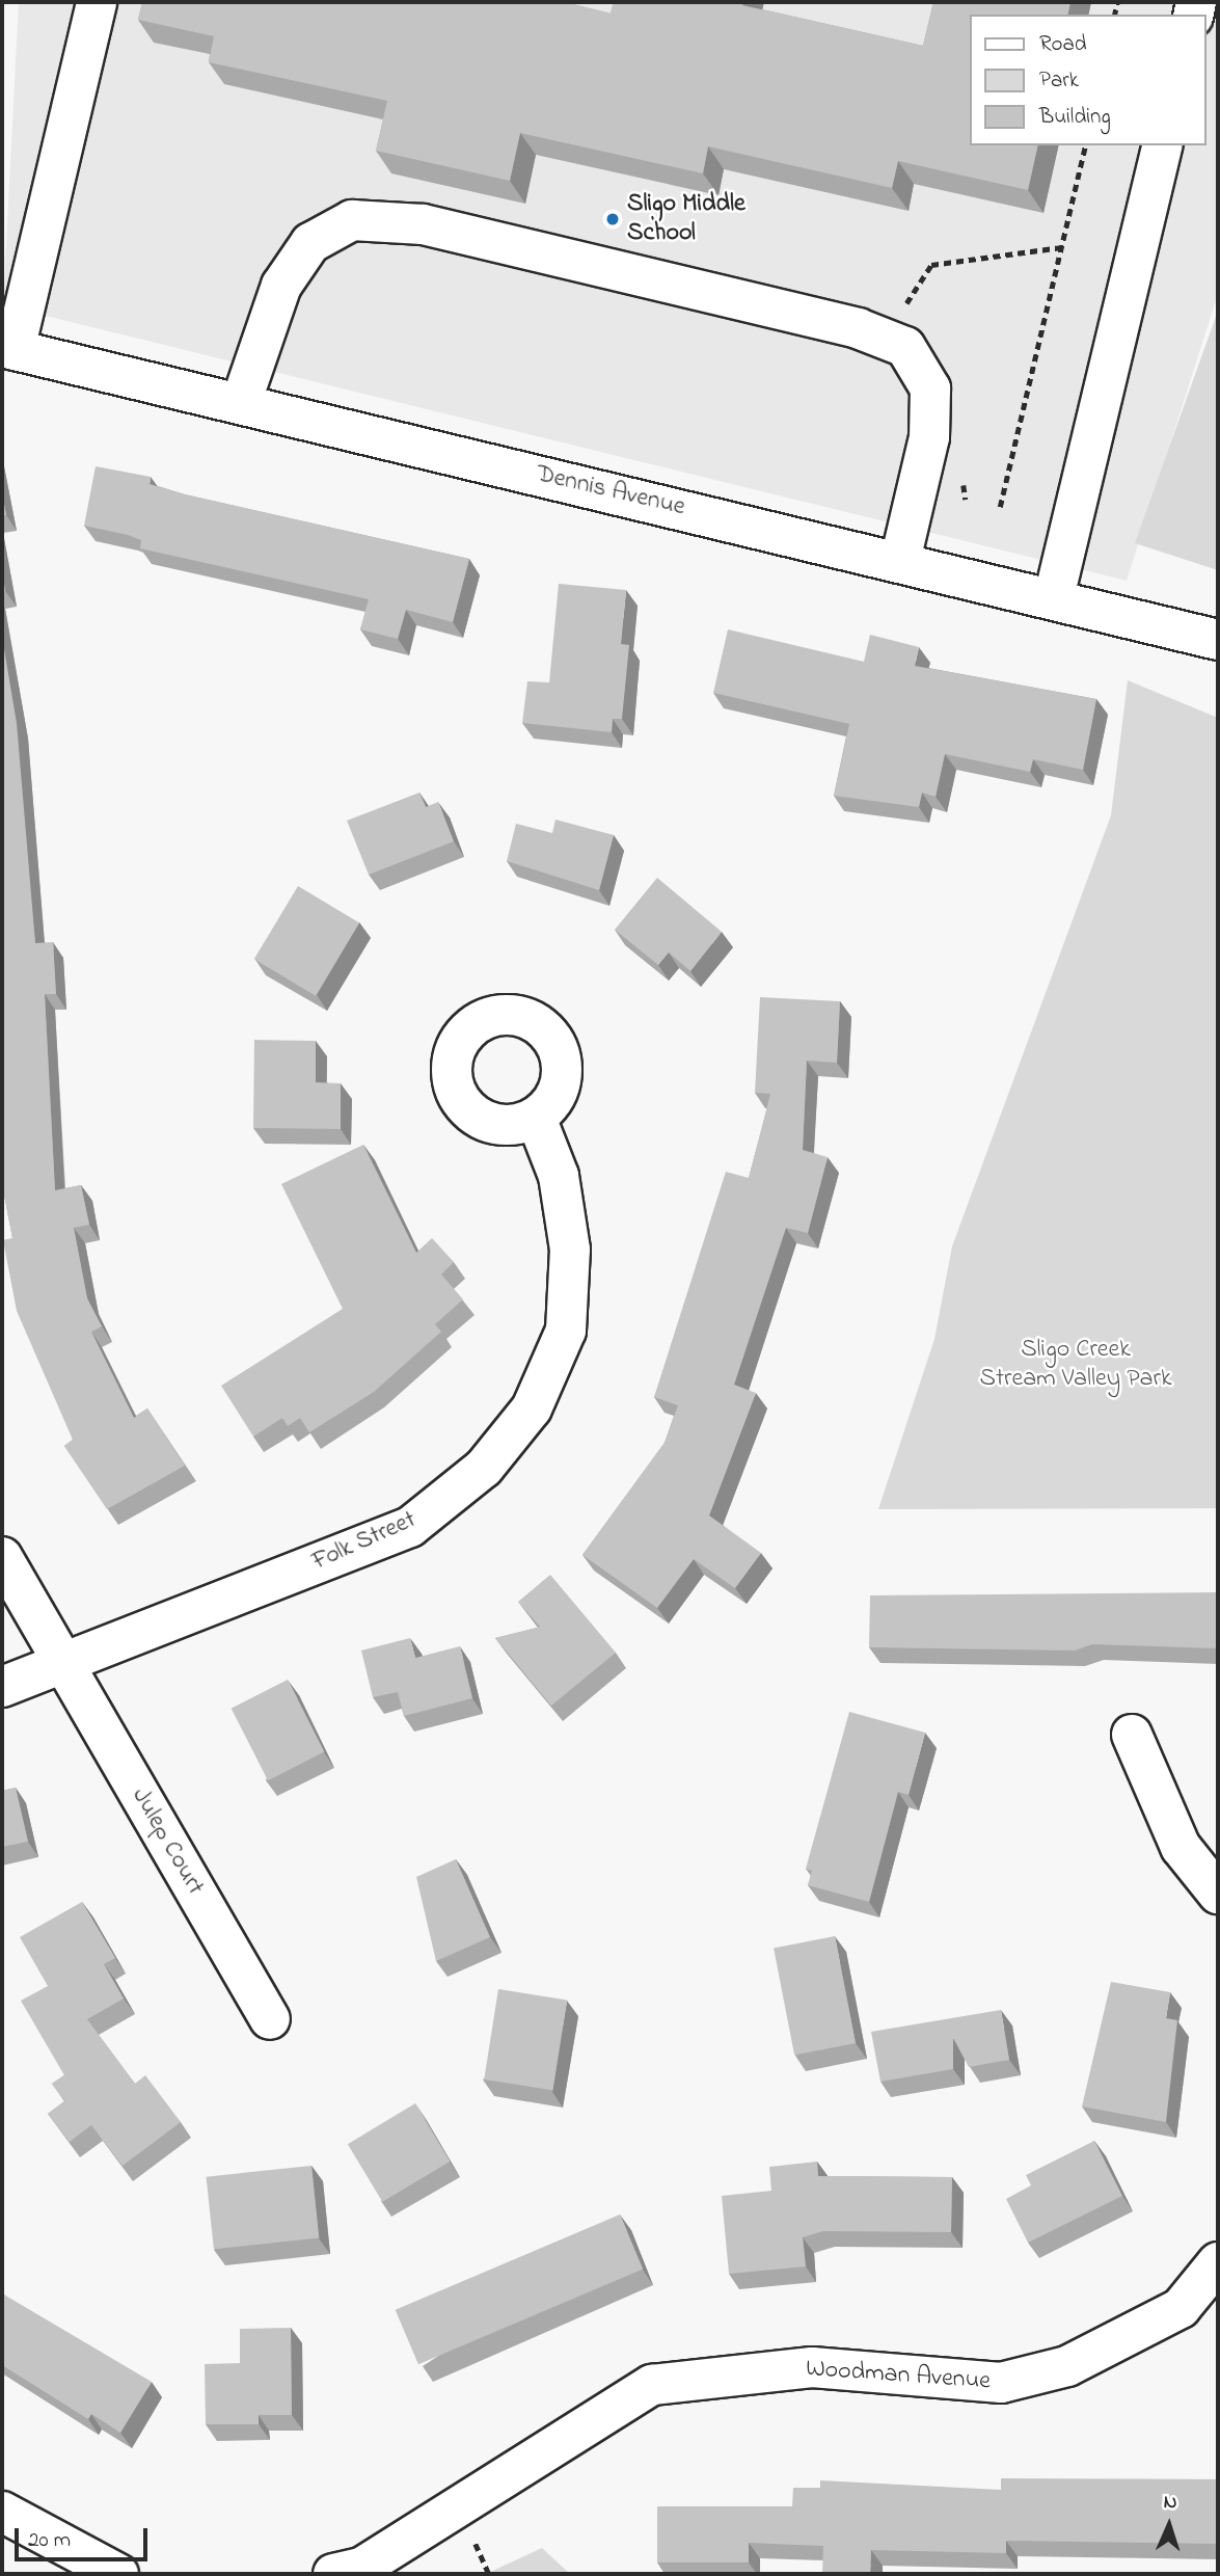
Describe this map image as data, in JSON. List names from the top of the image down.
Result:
{
  "streets": {
    "street": [
      "Dennis Avenue",
      "Folk Street",
      "Julep Court",
      "Woodman Avenue"
    ]
  },
  "crossings": [
    ["Folk Street", "Julep Court"]
  ],
  "parks": ["Sligo Creek Stream Valley Park"],
  "places": ["Sligo Middle School"],
  "legend": ["Road", "Park", "Building"],
  "scale_bar": "20 m",
  "north": "top"
}
